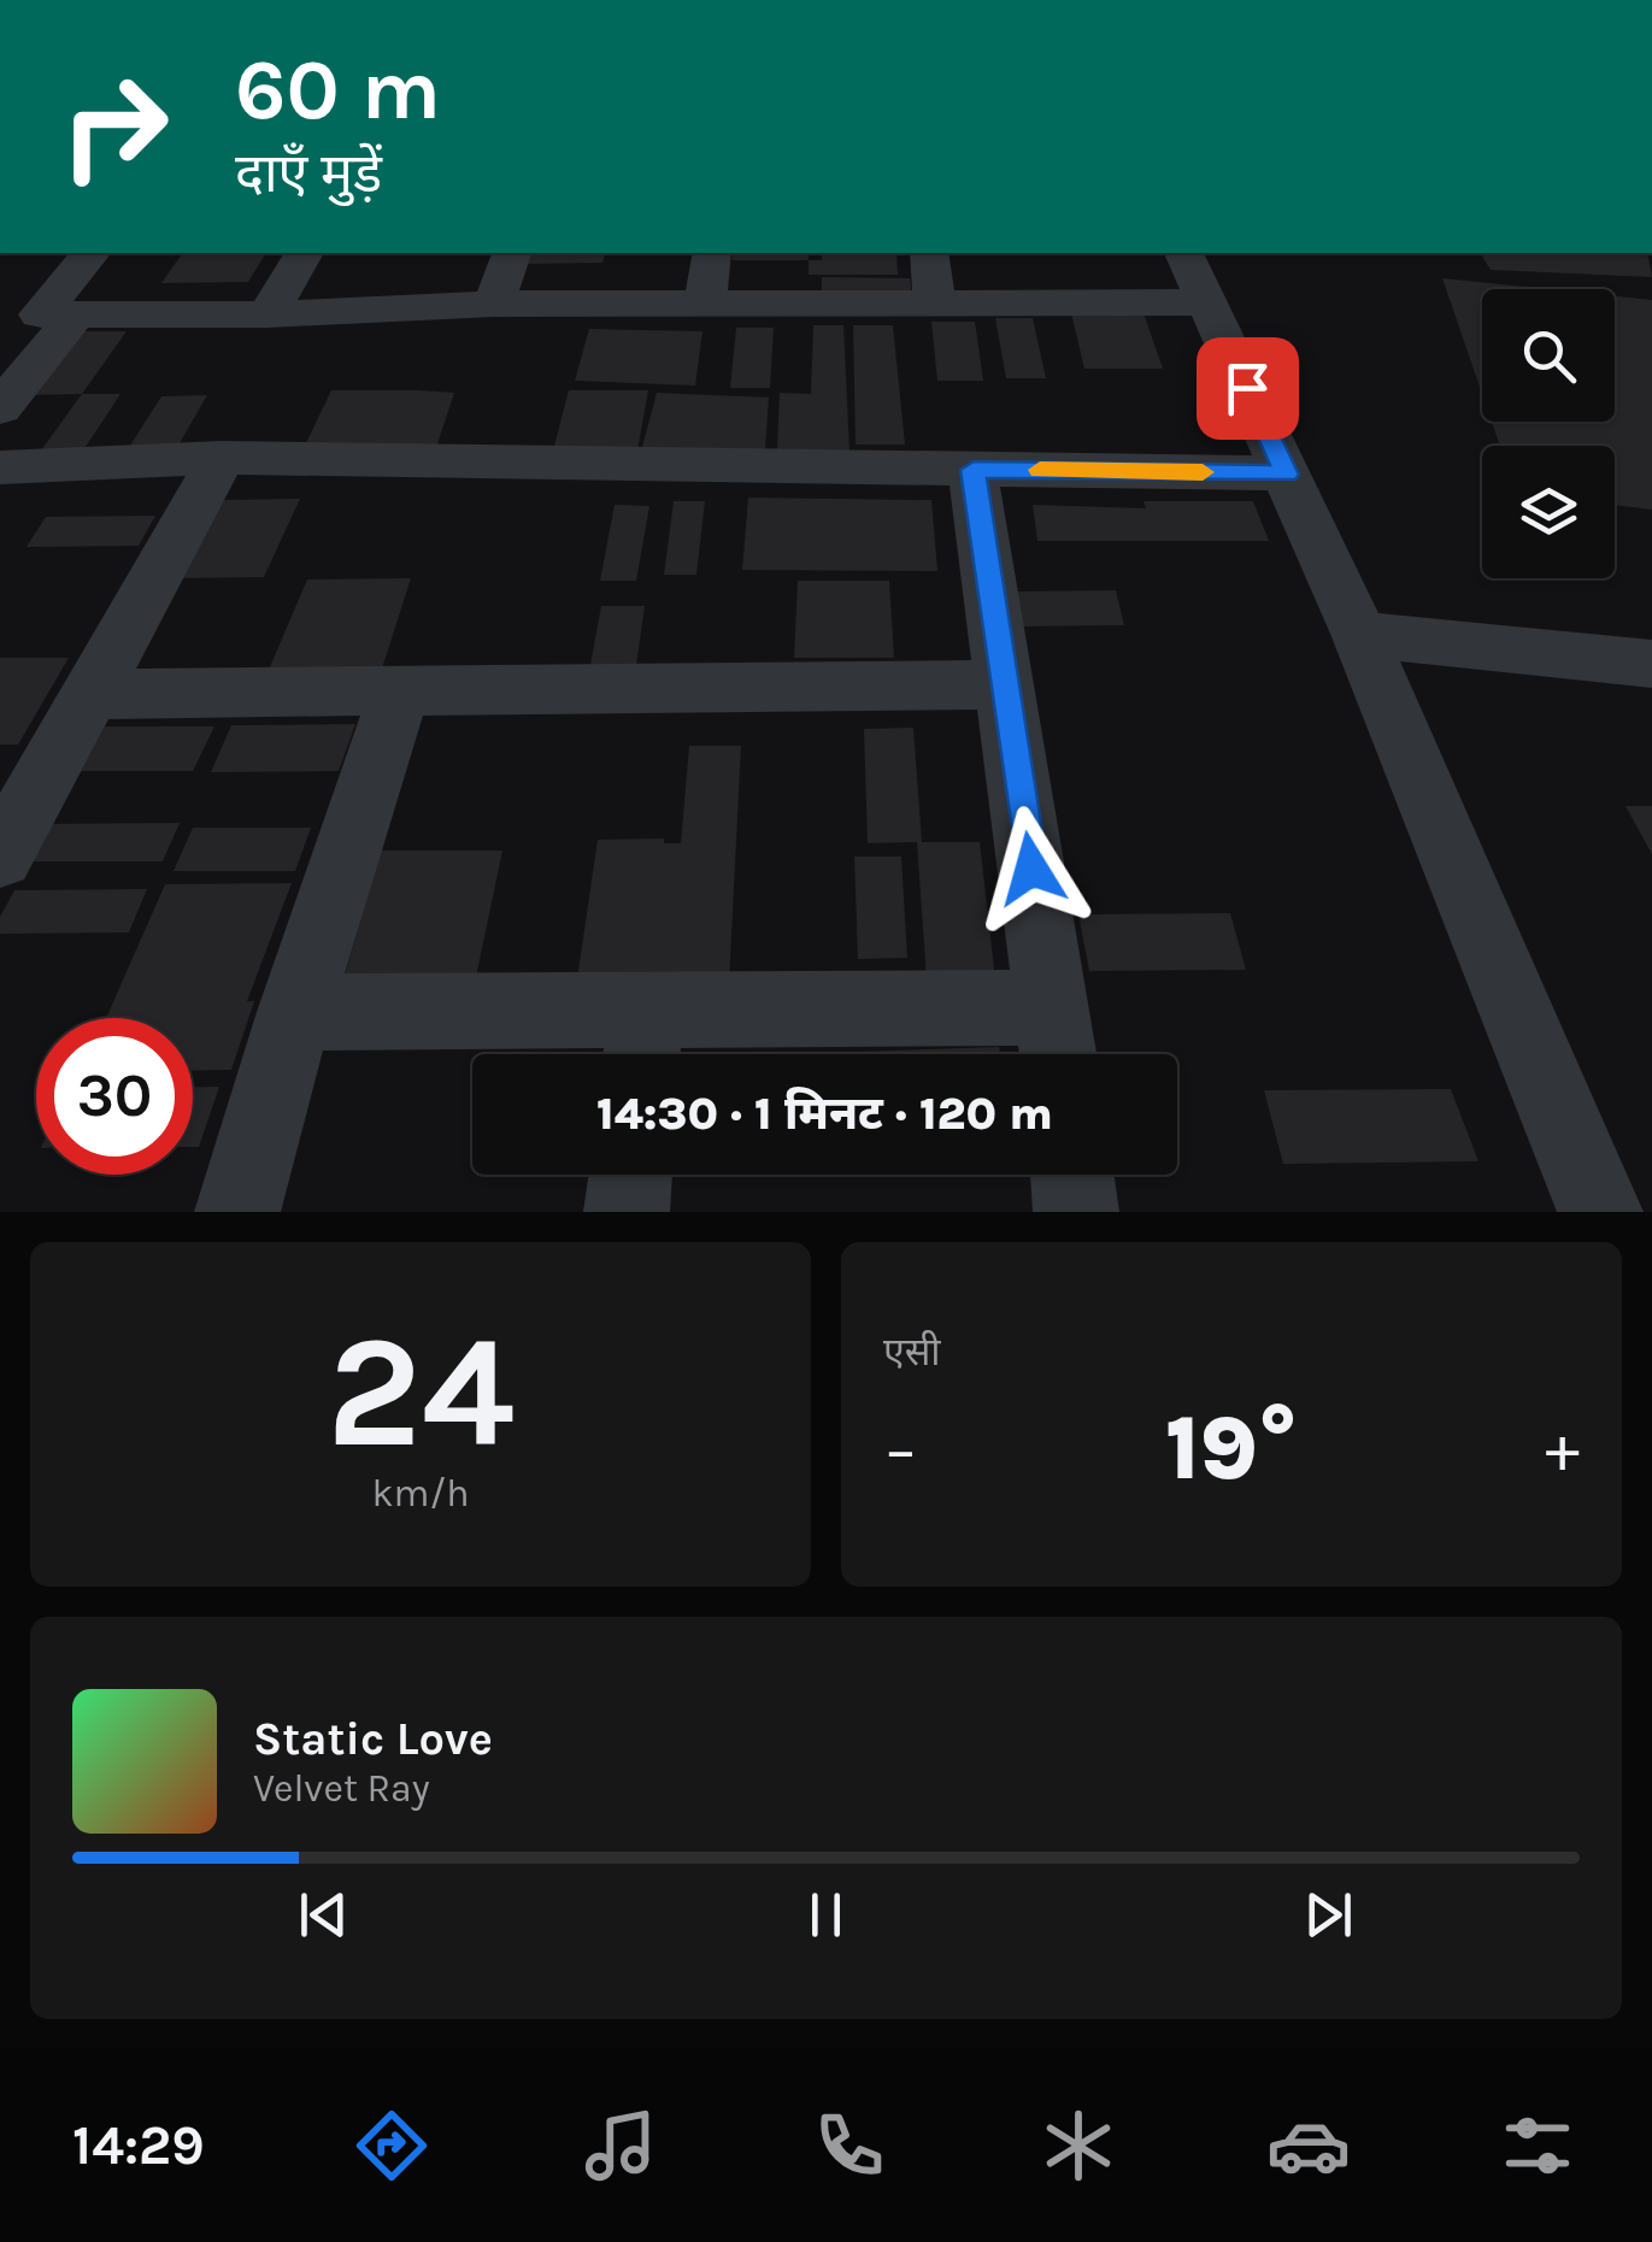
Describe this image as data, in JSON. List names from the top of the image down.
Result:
{
  "page": {
    "turn": ["60 m", "दाएँ मुड़ें"],
    "limit": "30",
    "trip": "14:30 · 1 मिनट · 120 m",
    "tile": [
      ["24", "km/h"],
      "एसी"
    ],
    "heat": ["−", "19°", "+"],
    "song": ["Static Love", "Velvet Ray"],
    "tabs": "14:29"
  }
}
